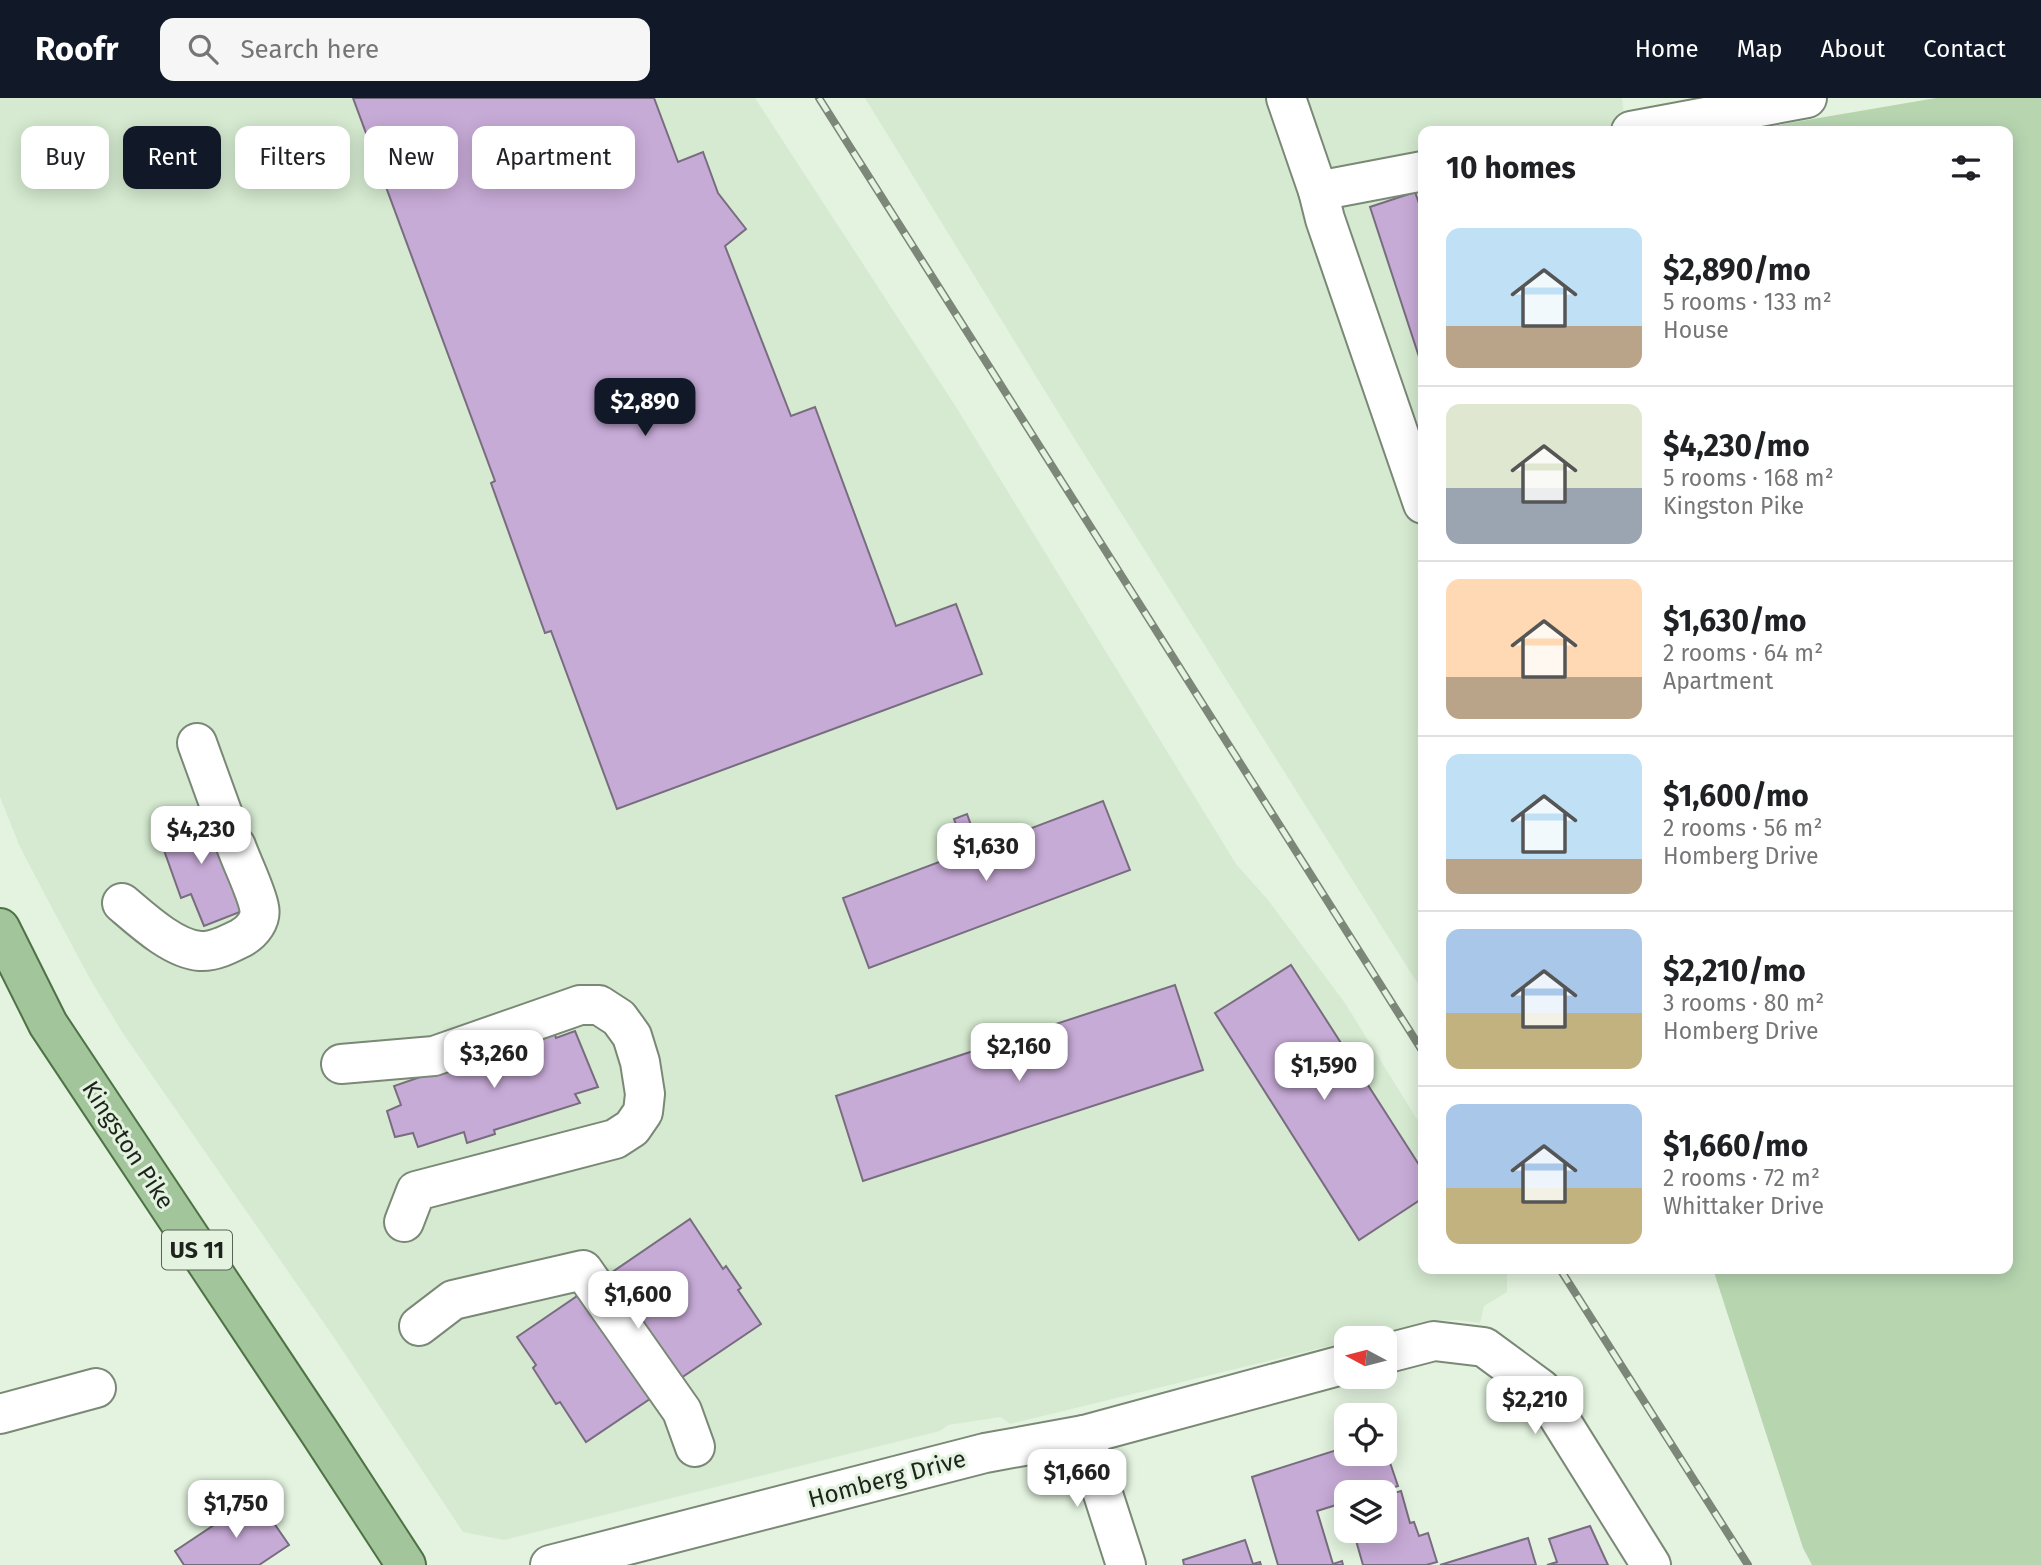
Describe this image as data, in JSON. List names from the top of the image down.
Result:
{
  "streets": {
    "main road": ["Kingston Pike", "US 11"],
    "street": ["Homberg Drive"]
  },
  "north": "left",
  "page": {
    "header": "Roofr",
    "search": "Search here",
    "nav": [
      "Home",
      "Map",
      "About",
      "Contact"
    ],
    "chip": [
      "Buy",
      "Rent",
      "Filters",
      "New",
      "Apartment"
    ],
    "heading": "10 homes",
    "list": [
      {
        "name": "$2,890/mo",
        "note": "5 rooms · 133 m² · House"
      },
      {
        "name": "$4,230/mo",
        "note": "5 rooms · 168 m² · Kingston Pike"
      },
      {
        "name": "$1,630/mo",
        "note": "2 rooms · 64 m² · Apartment"
      },
      {
        "name": "$1,600/mo",
        "note": "2 rooms · 56 m² · Homberg Drive"
      },
      {
        "name": "$2,210/mo",
        "note": "3 rooms · 80 m² · Homberg Drive"
      },
      {
        "name": "$1,660/mo",
        "note": "2 rooms · 72 m² · Whittaker Drive"
      }
    ],
    "price": [
      "$2,890",
      "$4,230",
      "$1,630",
      "$2,160",
      "$3,260",
      "$1,590",
      "$1,600",
      "$2,210",
      "$1,660",
      "$1,750"
    ]
  }
}
